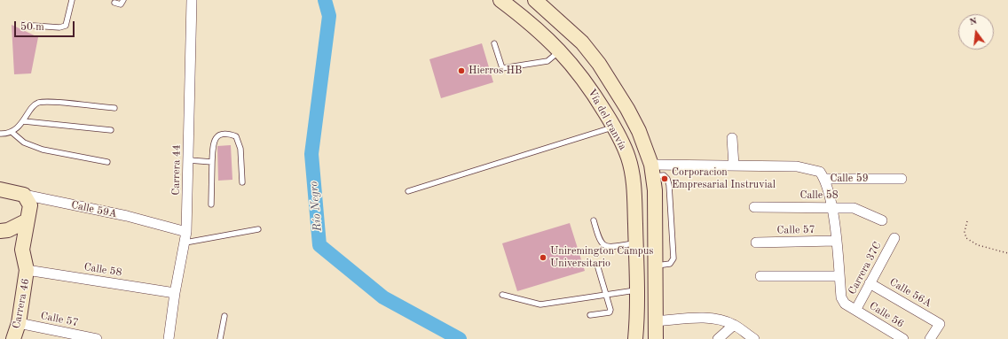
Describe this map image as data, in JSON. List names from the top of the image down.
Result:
{
  "streets": {
    "main road": ["Vía del tranvía", "Calle 59A", "Carrera 46"],
    "street": [
      "Carrera 44",
      "Calle 59",
      "Calle 58",
      "Calle 57",
      "Carrera 37C",
      "Calle 56A",
      "Calle 56"
    ]
  },
  "crossings": [
    ["Vía del tranvía", "Calle 59"],
    ["Carrera 44", "Calle 58"],
    ["Carrera 44", "Calle 59A"],
    ["Calle 58", "Carrera 46"],
    ["Calle 59A", "Carrera 46"],
    ["Calle 57", "Carrera 46"],
    ["Carrera 37C", "Calle 56A"],
    ["Carrera 37C", "Calle 56"]
  ],
  "water": ["Río Negro"],
  "places": ["Hierros HB", "Corporacion Empresarial Instruvial", "Uniremington Campus Universitario"],
  "scale_bar": "50 m",
  "north": "top"
}
